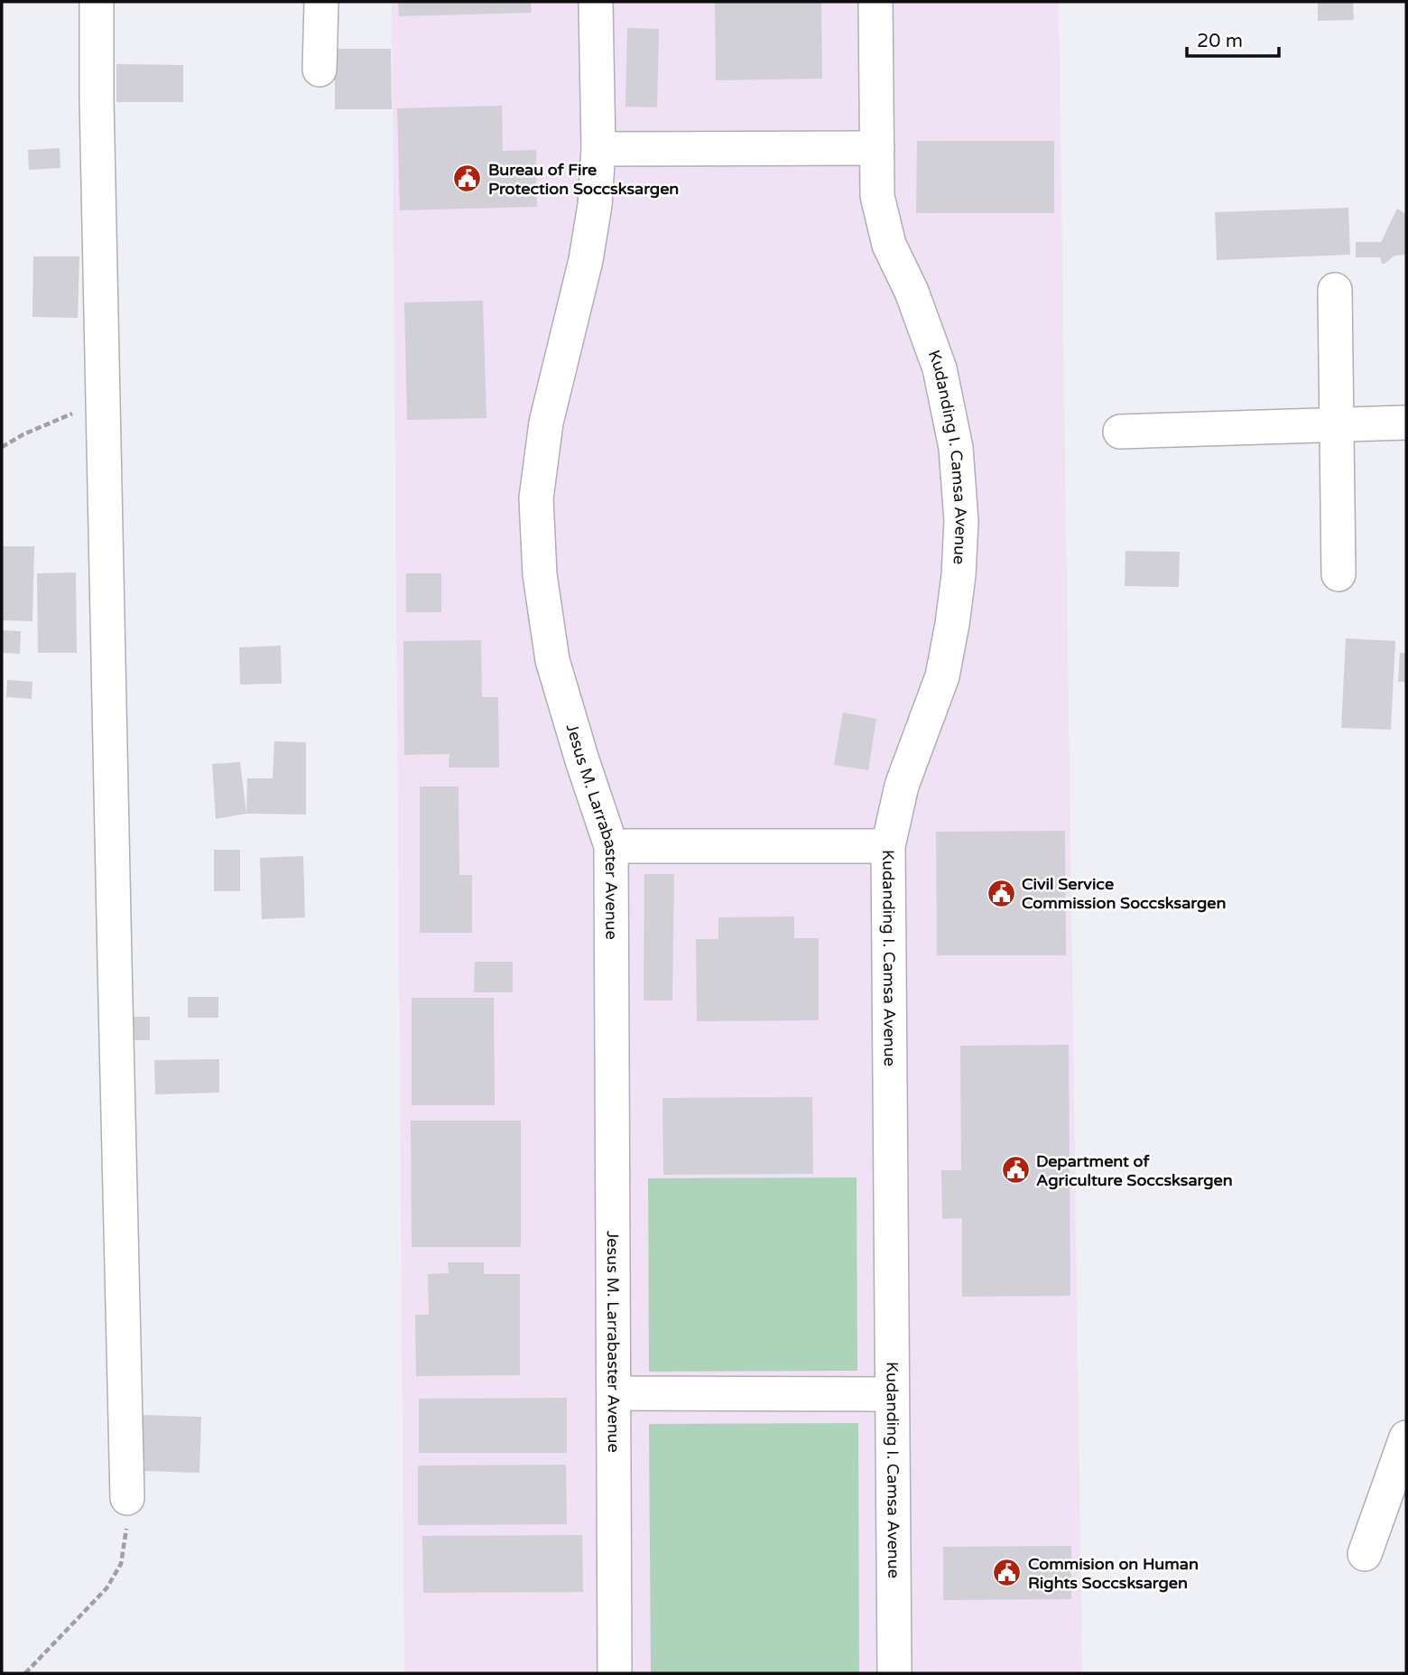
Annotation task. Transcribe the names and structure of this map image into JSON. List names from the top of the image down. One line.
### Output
{"streets":{"street":["Kudanding I. Camsa Avenue","Jesus M. Larrabaster Avenue"]},"places":{"public building":["Bureau of Fire Protection Soccsksargen","Civil Service Commission Soccsksargen","Department of Agriculture Soccsksargen","Commision on Human Rights Soccsksargen"]},"scale_bar":"20 m"}
